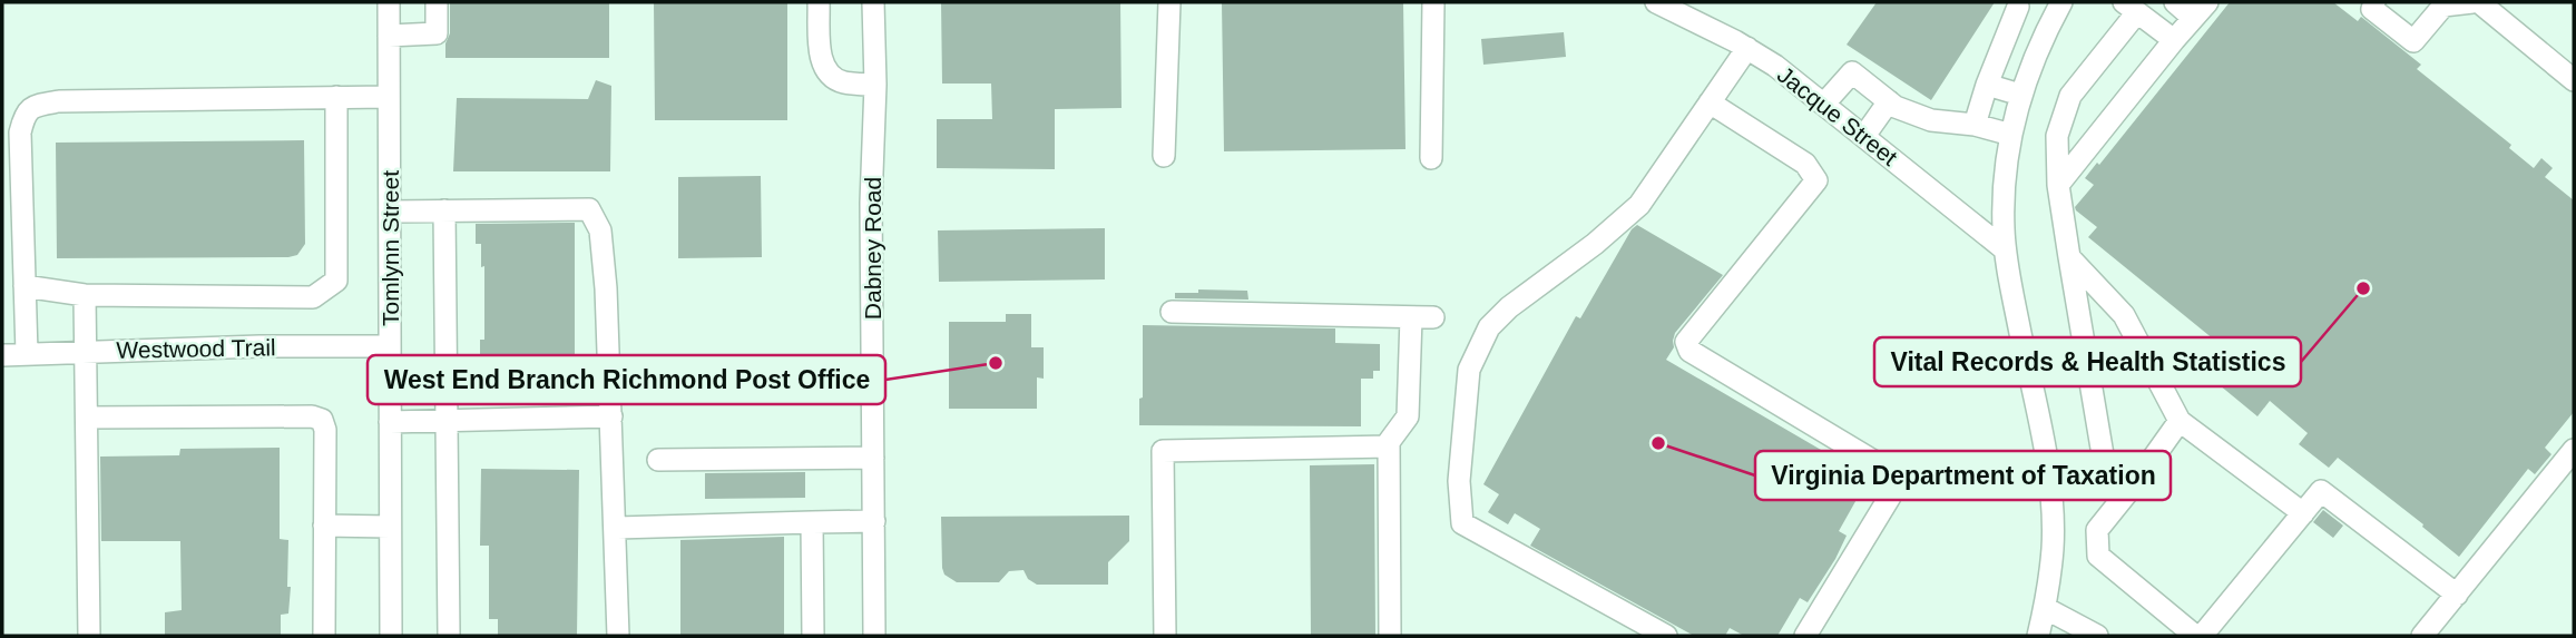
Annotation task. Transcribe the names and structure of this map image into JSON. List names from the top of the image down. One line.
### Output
{"streets":{"street":["Jacque Street","Tomlynn Street","Dabney Road","Westwood Trail"]},"crossings":[["Tomlynn Street","Westwood Trail"]],"places":["Vital Records & Health Statistics","West End Branch Richmond Post Office","Virginia Department of Taxation"]}
